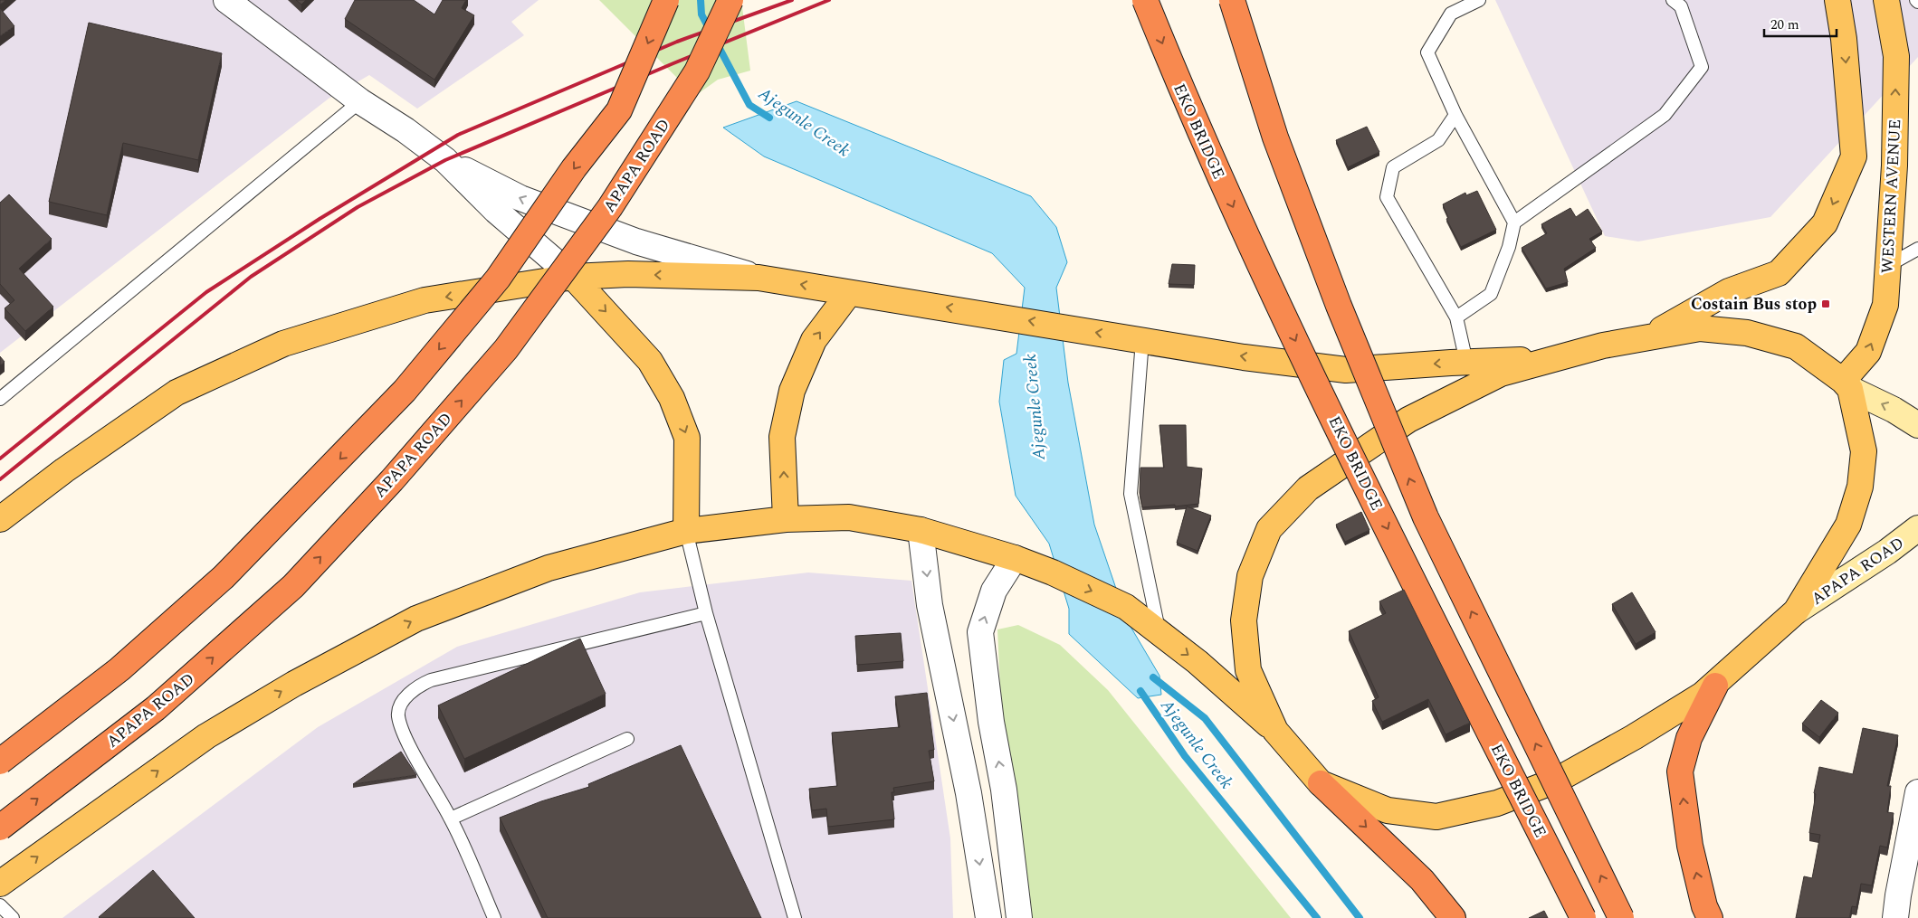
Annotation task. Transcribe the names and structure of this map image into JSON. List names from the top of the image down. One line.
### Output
{"streets":{"highway":["EKO BRIDGE","APAPA ROAD"],"main road":["WESTERN AVENUE"]},"one_way":["WESTERN AVENUE"],"water":["Ajegunle Creek"],"places":{"transit":["Costain Bus stop"]},"scale_bar":"20 m"}
